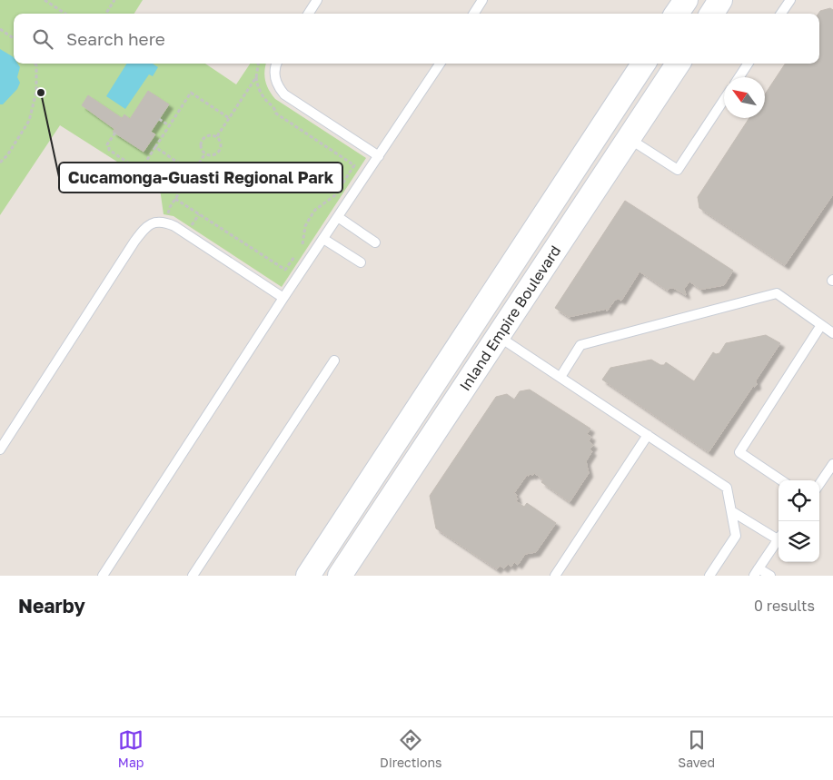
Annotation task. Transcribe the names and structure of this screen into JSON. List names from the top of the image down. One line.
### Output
{"streets":{"main road":["Inland Empire Boulevard"]},"places":["Cucamonga-Guasti Regional Park"],"north":"top left","page":{"search":"Search here","heading":["Nearby","0 results"],"nav":["Map","Directions","Saved"]}}
